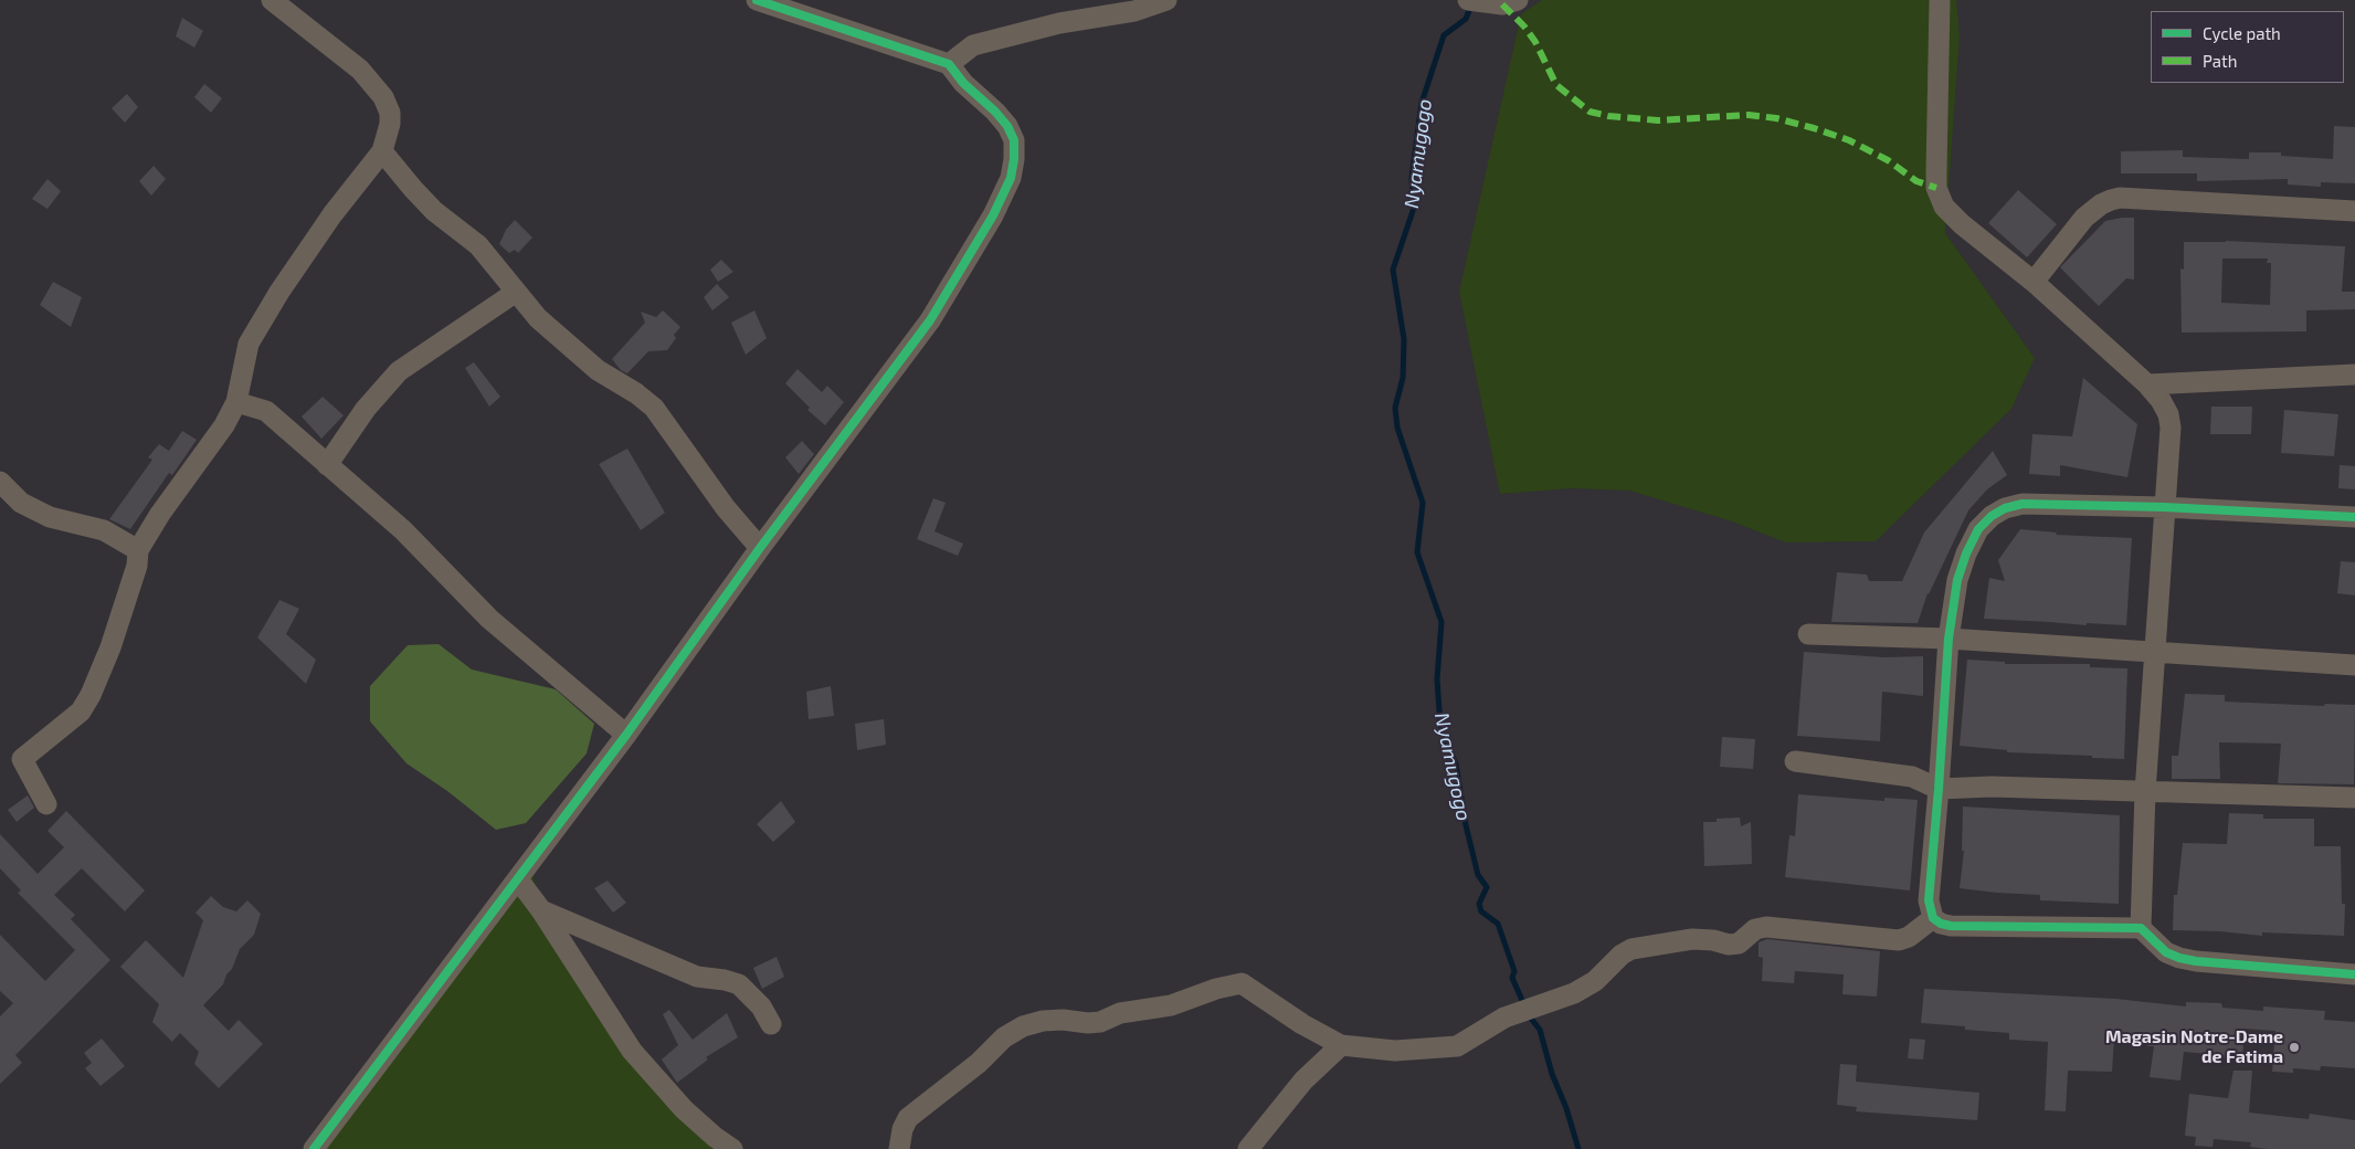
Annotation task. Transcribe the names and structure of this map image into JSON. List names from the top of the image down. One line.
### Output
{"water":["Nyamugogo"],"places":["Magasin Notre-Dame de Fatima"],"legend":["Cycle path","Path"]}
